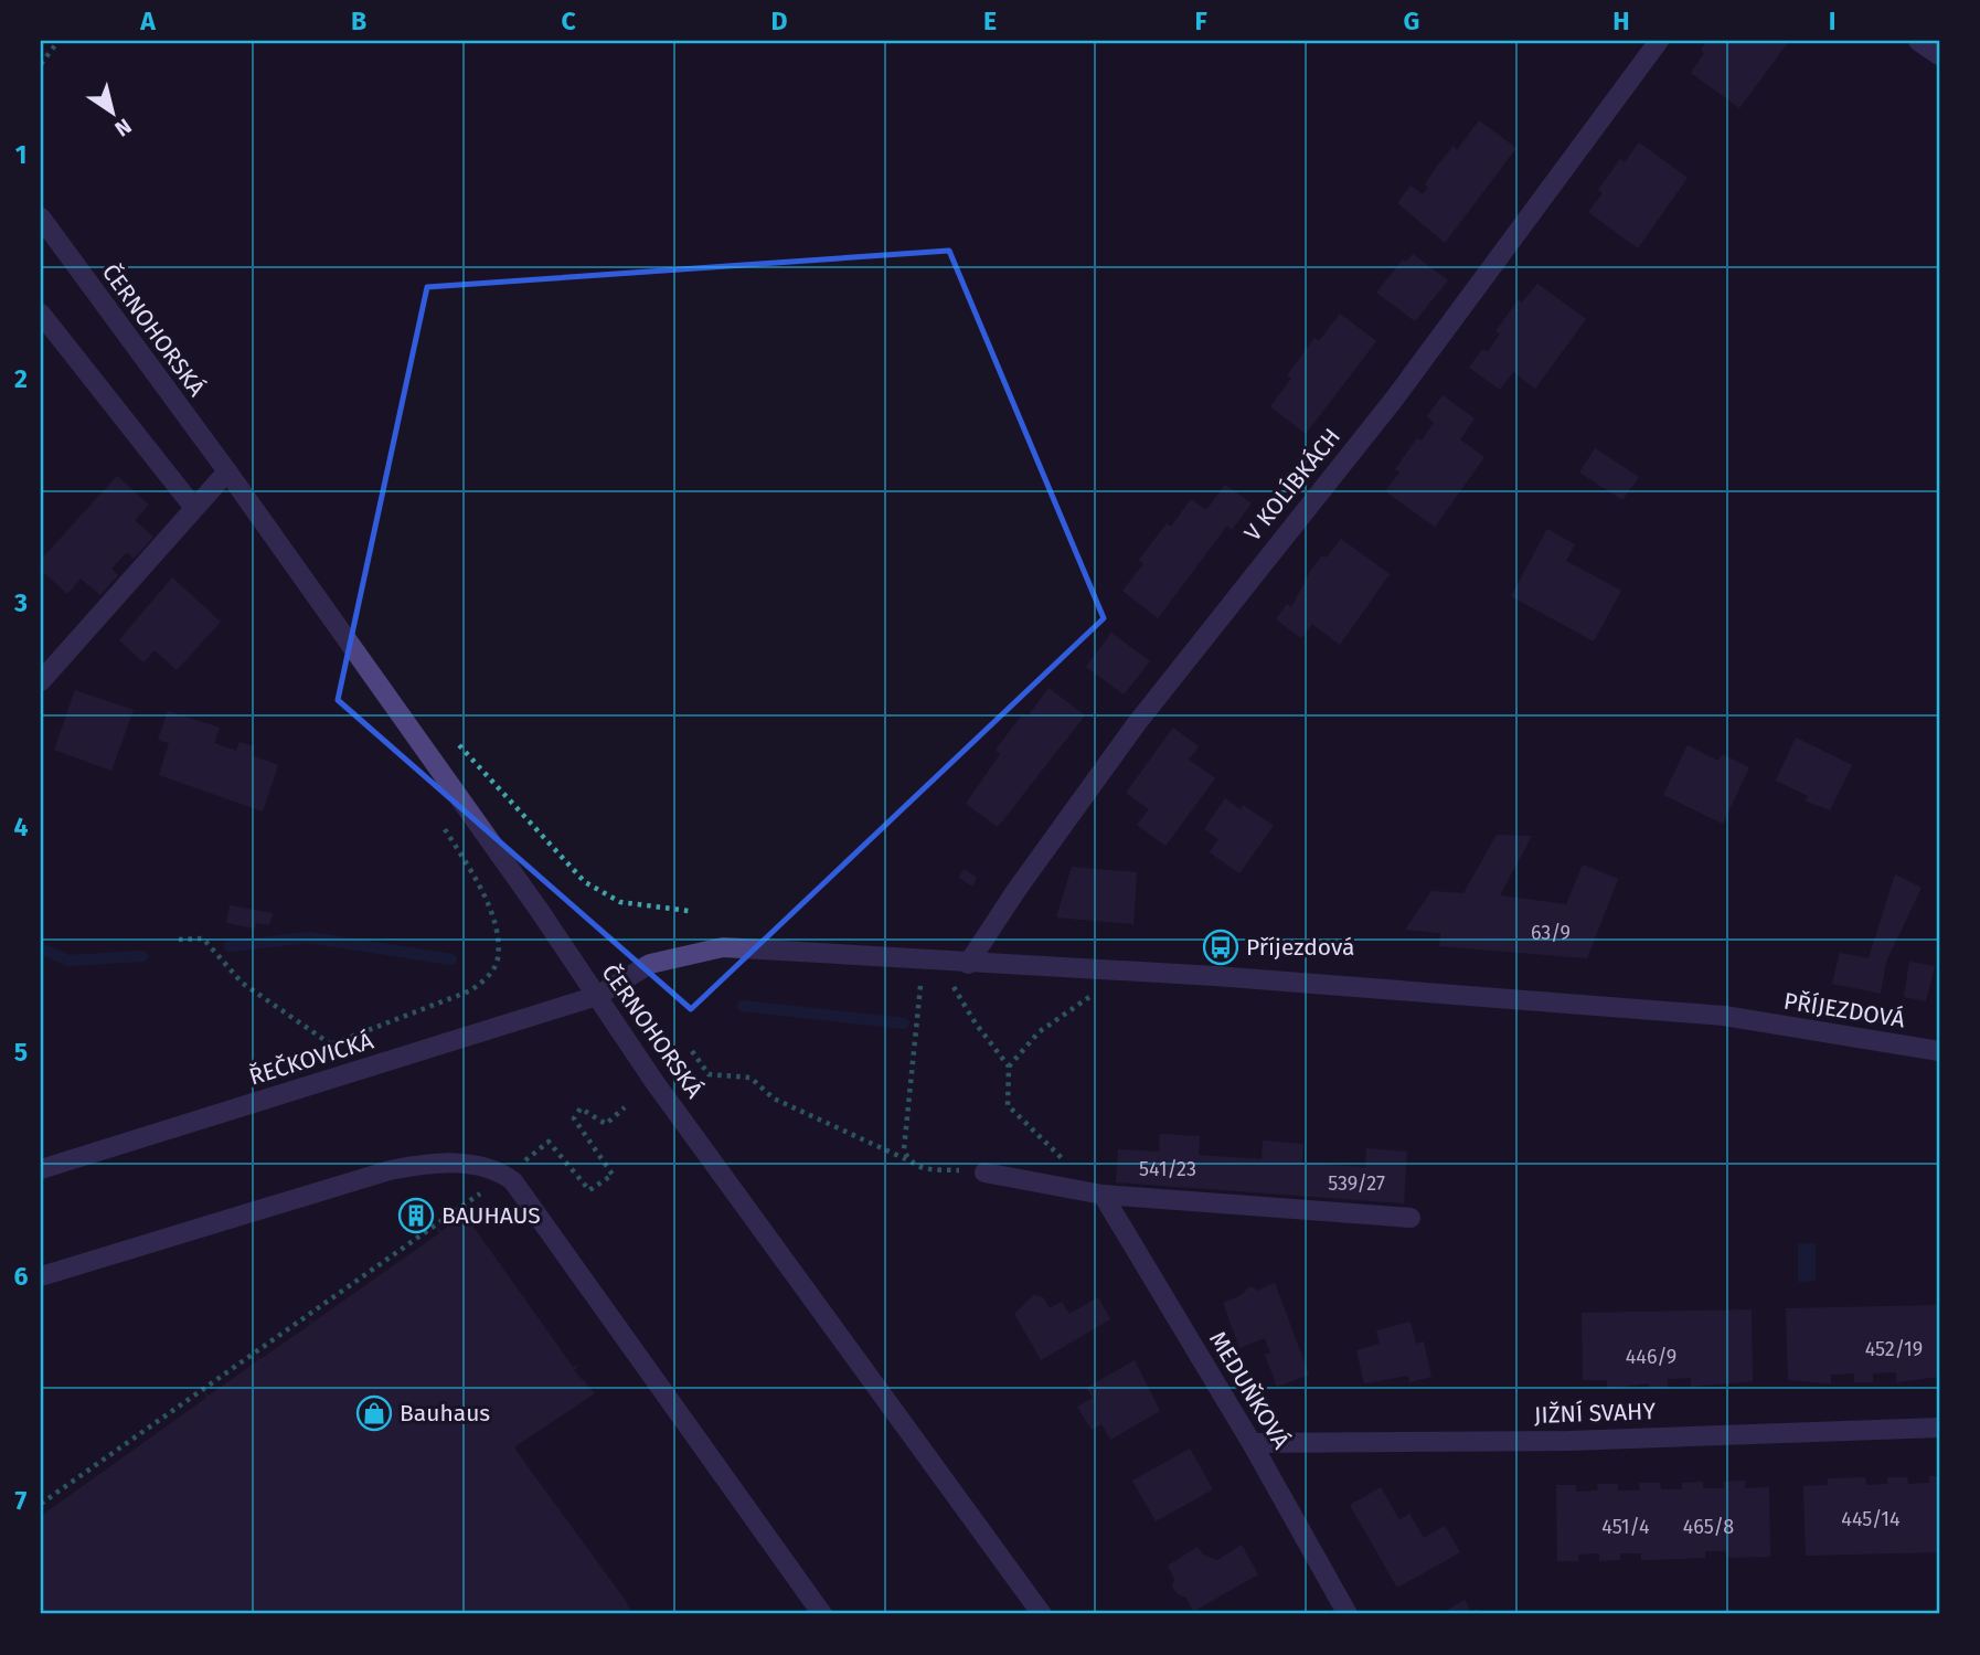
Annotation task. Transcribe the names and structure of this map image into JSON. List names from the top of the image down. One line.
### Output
{"streets":{"street":["ČERNOHORSKÁ","V KOLÍBKÁCH","PŘÍJEZDOVÁ","ŘEČKOVICKÁ","MEDUŇKOVÁ","JIŽNÍ SVAHY"]},"crossings":[["ČERNOHORSKÁ","PŘÍJEZDOVÁ"],["ČERNOHORSKÁ","ŘEČKOVICKÁ"],["V KOLÍBKÁCH","PŘÍJEZDOVÁ"],["PŘÍJEZDOVÁ","ŘEČKOVICKÁ"],["MEDUŇKOVÁ","JIŽNÍ SVAHY"]],"places":{"bus stop":["Příjezdová"],"building":["BAUHAUS"],"shop":["Bauhaus"]},"house_numbers":["63/9","541/23","539/27","452/19","446/9","445/14","451/4","465/8"],"north":"bottom right","grid":{"columns":["A","B","C","D","E","F","G","H","I"],"rows":["1","2","3","4","5","6","7"]}}
